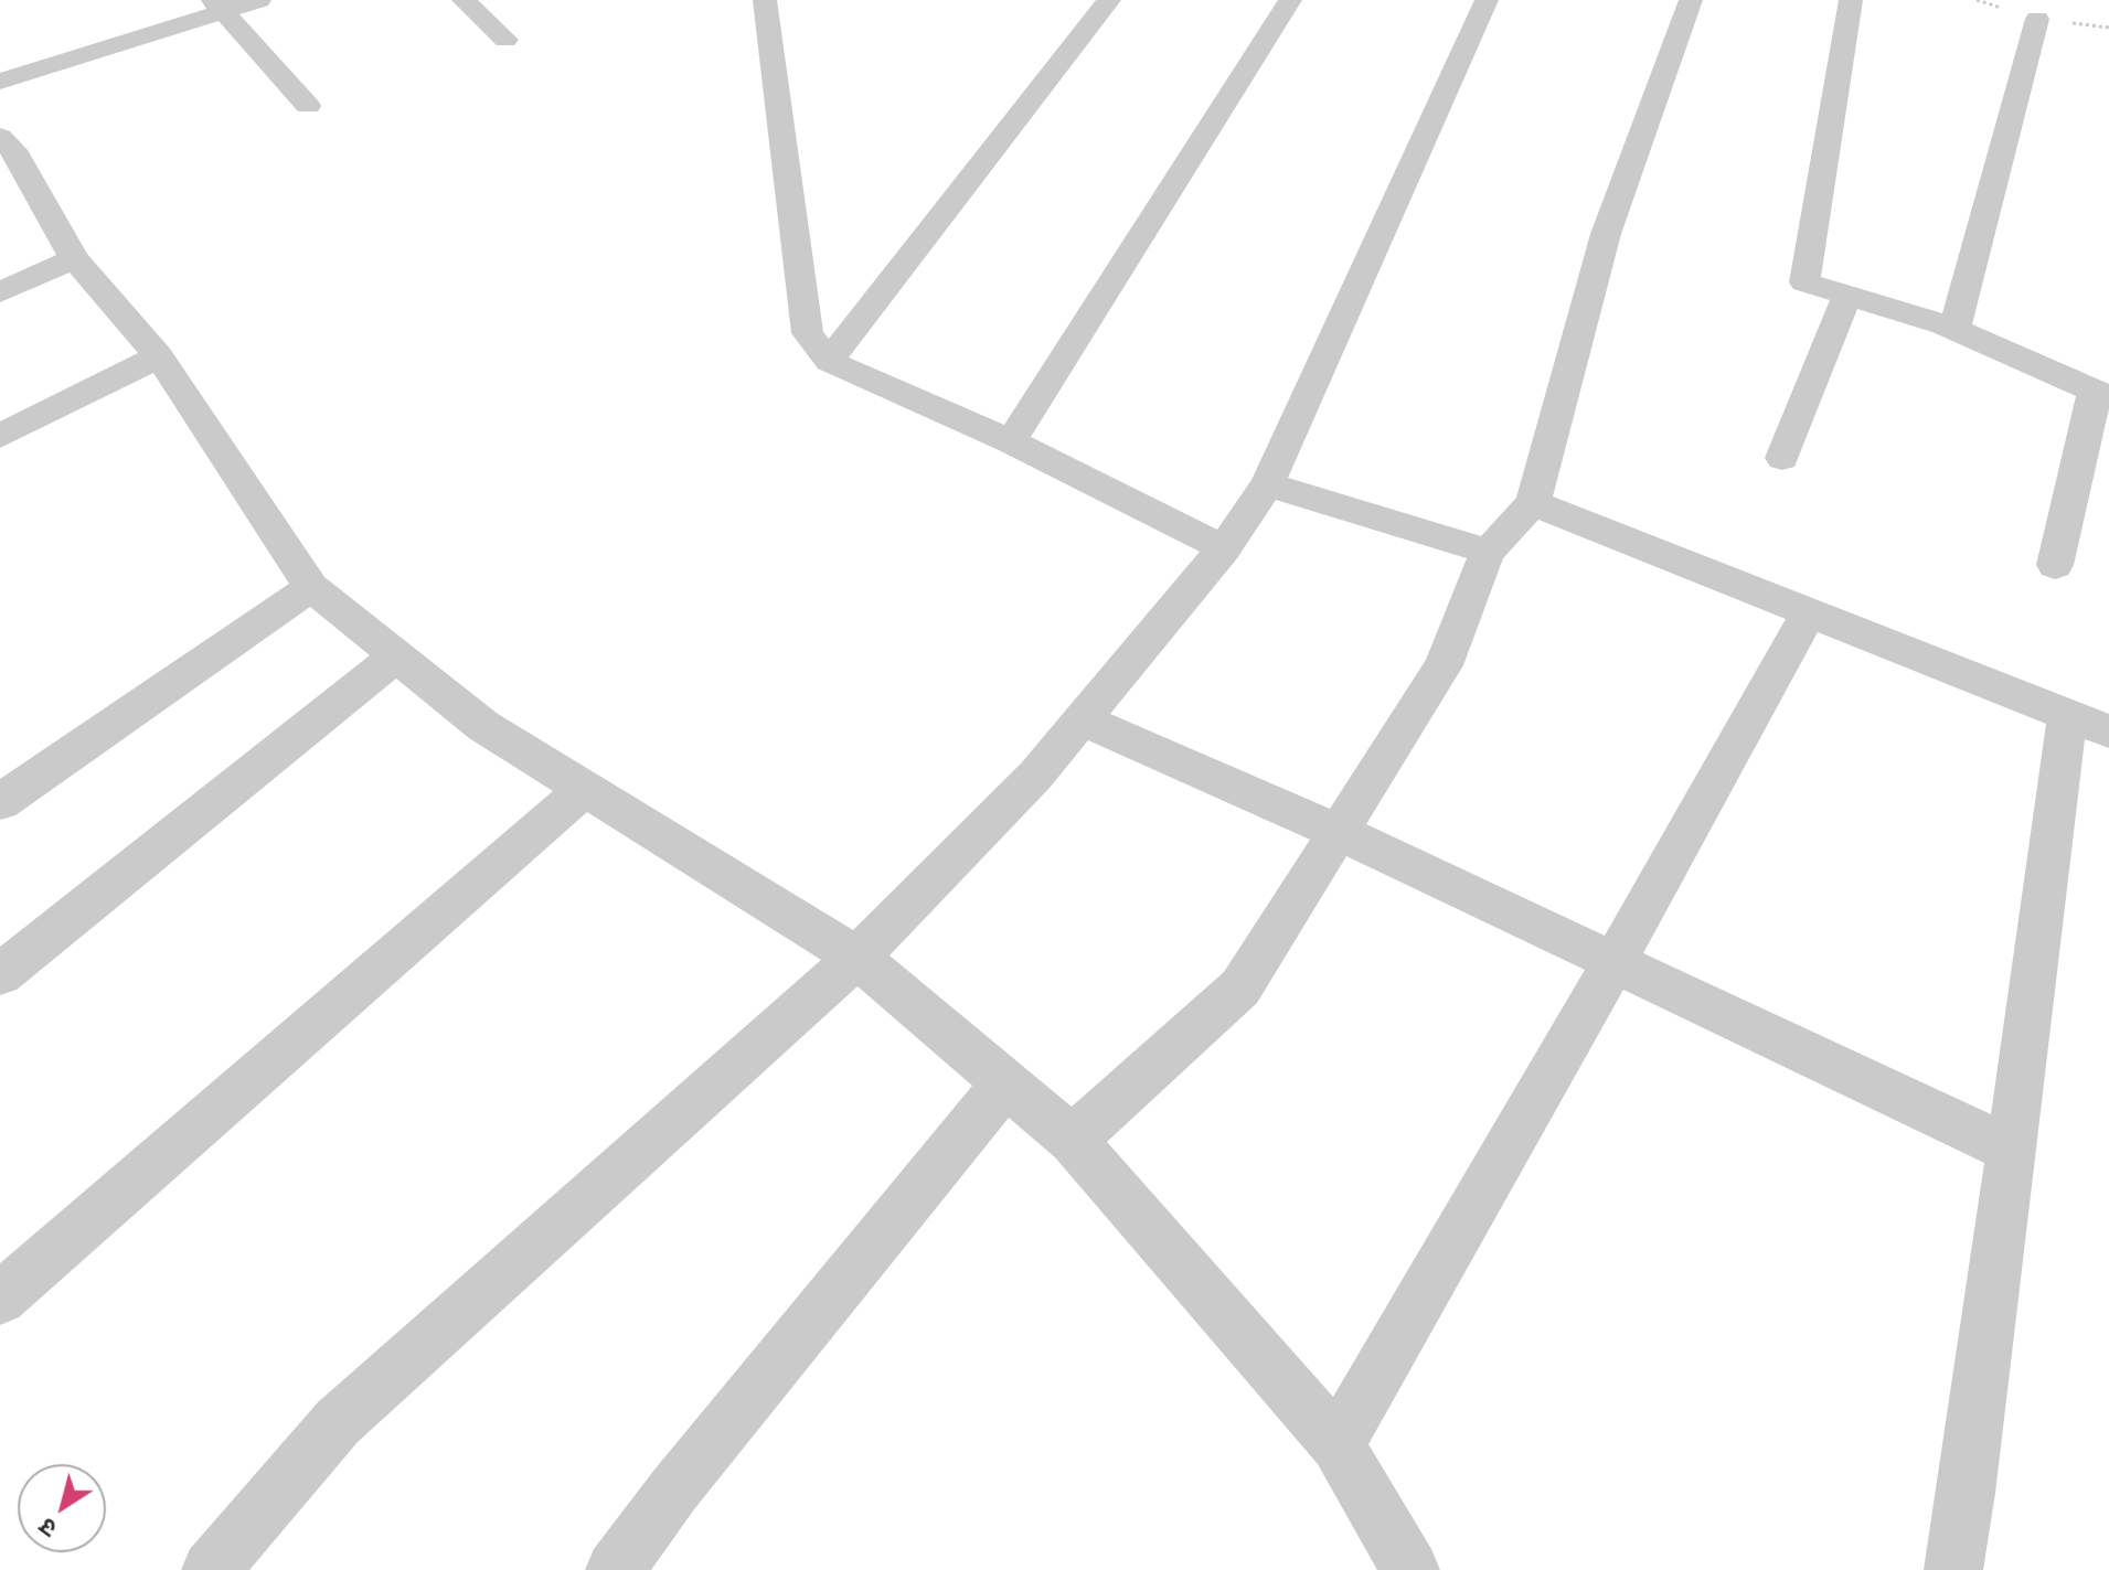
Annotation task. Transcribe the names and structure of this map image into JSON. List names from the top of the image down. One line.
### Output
{"north":"bottom left"}
